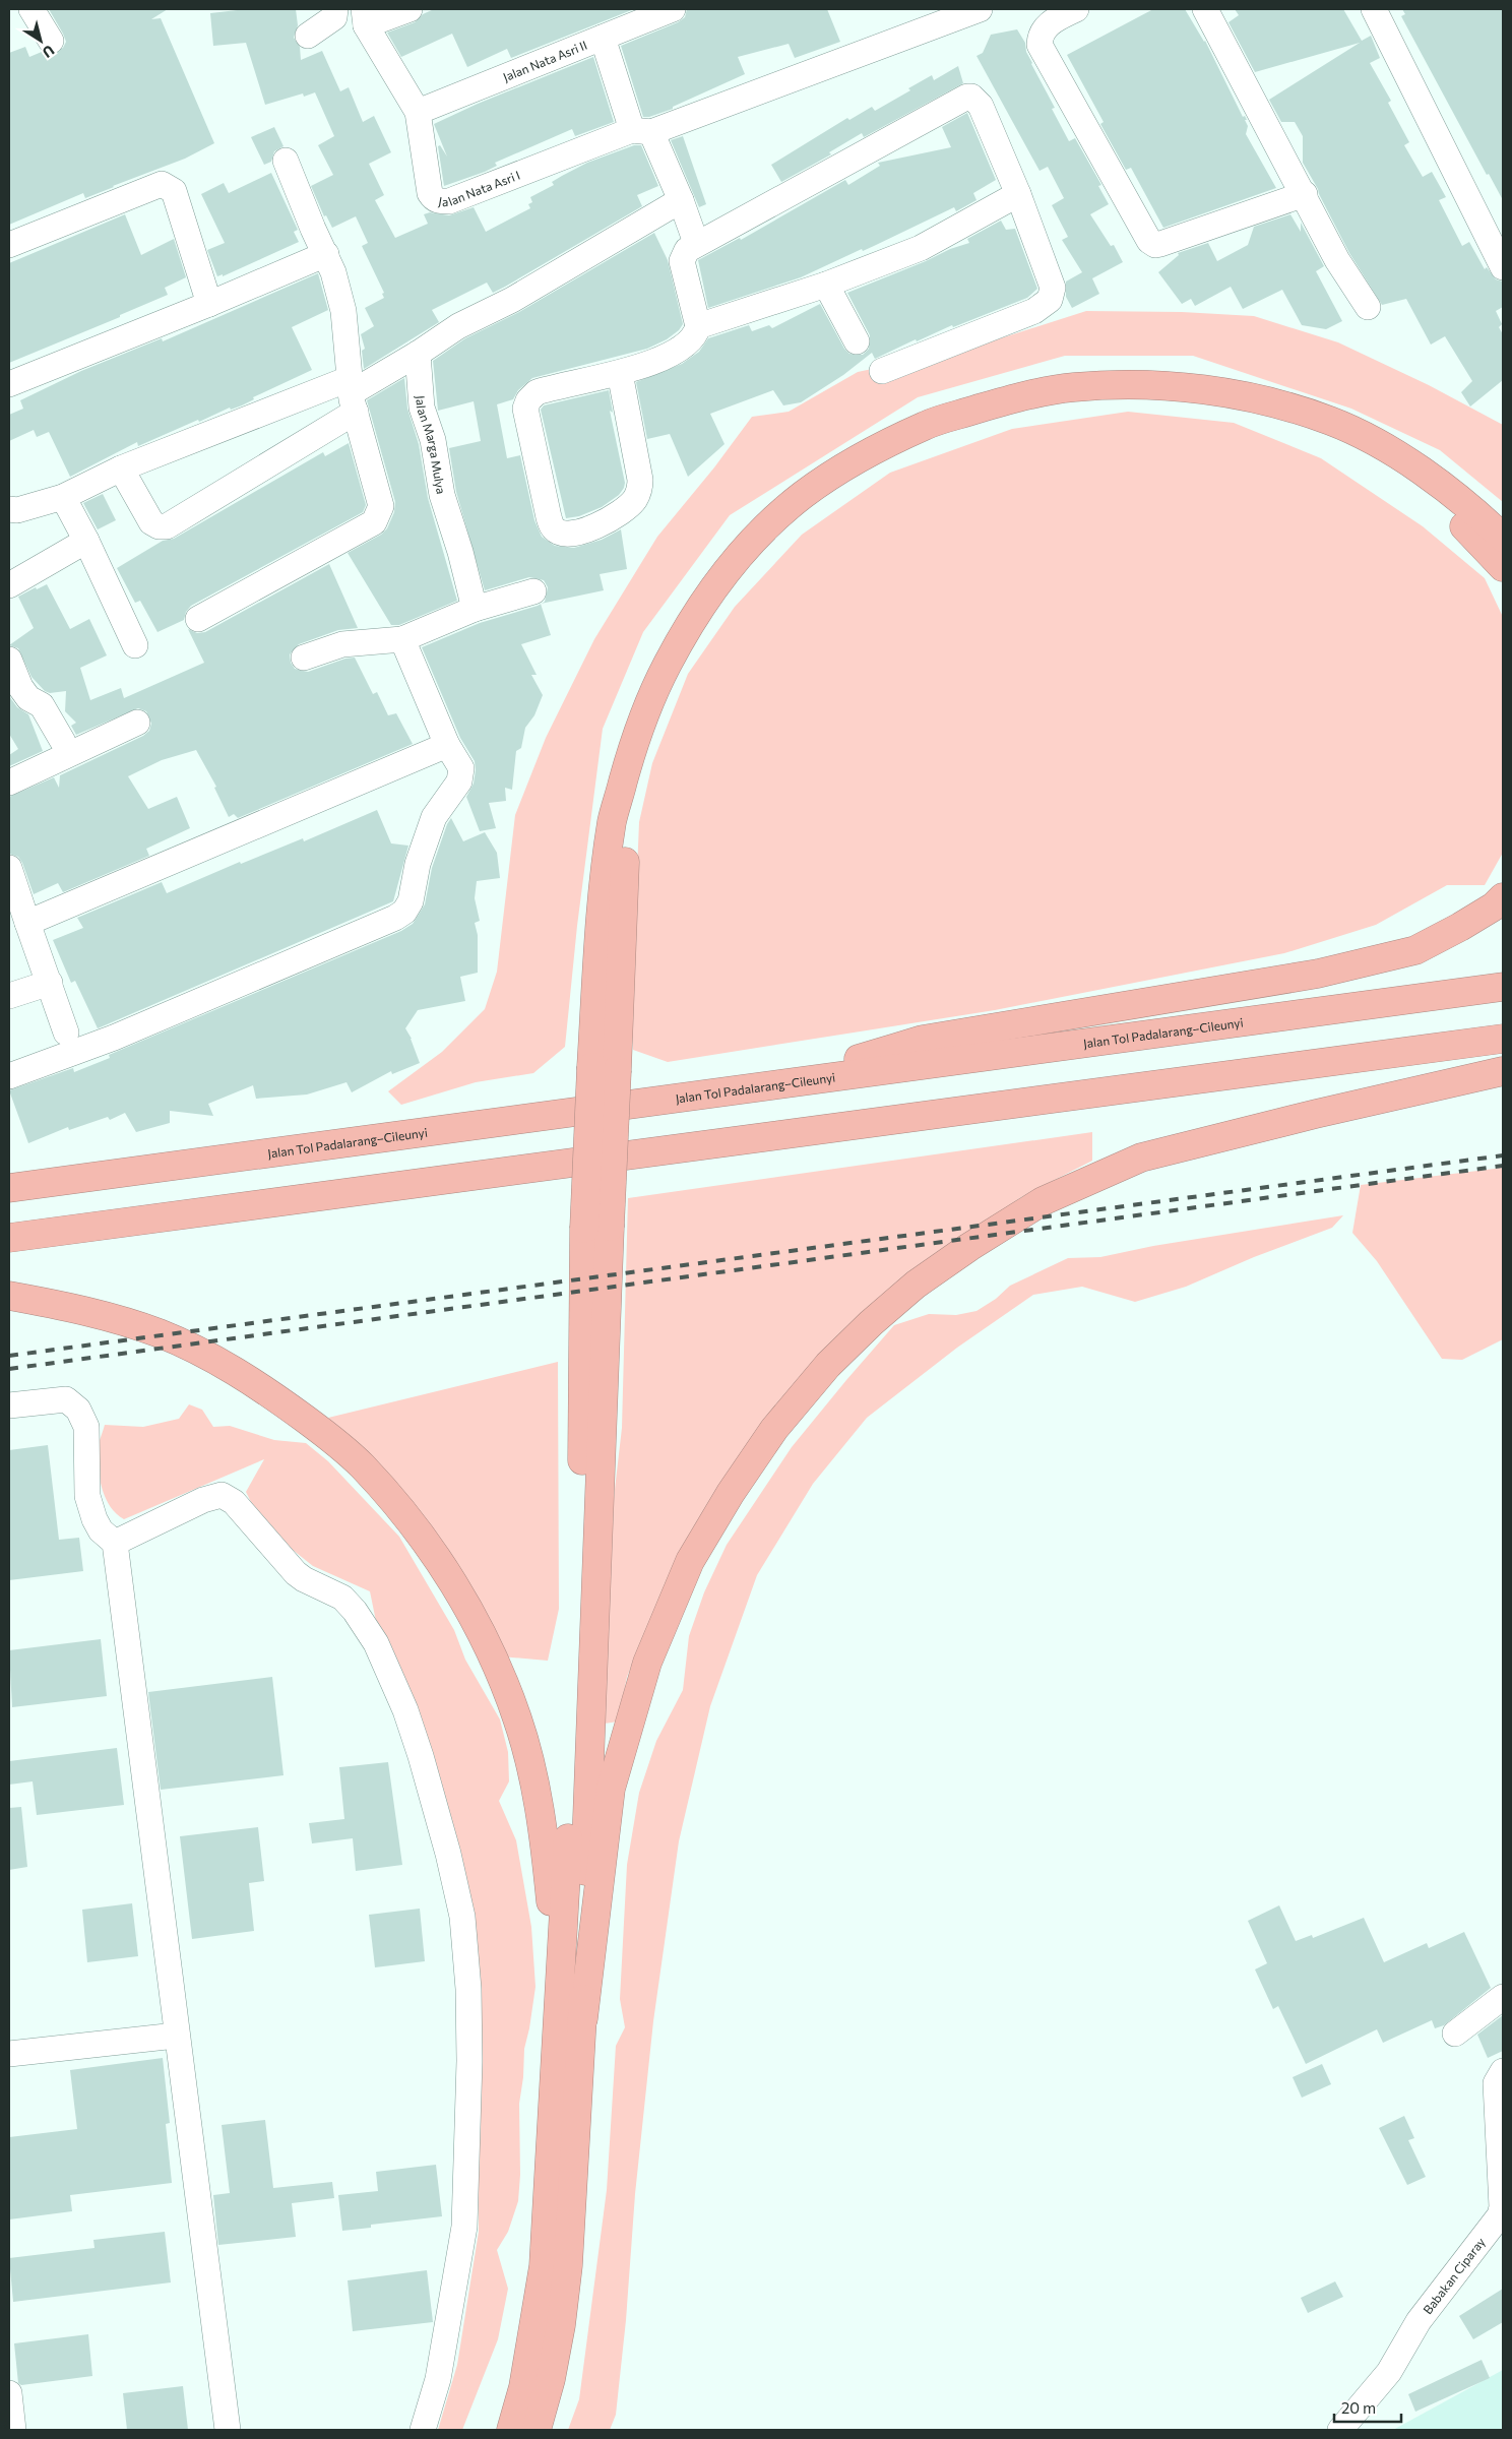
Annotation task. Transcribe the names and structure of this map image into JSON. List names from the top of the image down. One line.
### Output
{"streets":{"highway":["Jalan Tol Padalarang–Cileunyi"],"street":["Jalan Nata Asri II","Jalan Nata Asri I","Jalan Marga Mulya","Babakan Ciparay"]},"crossings":[["Jalan Nata Asri II","Jalan Nata Asri I"]],"scale_bar":"20 m","north":"bottom right"}
